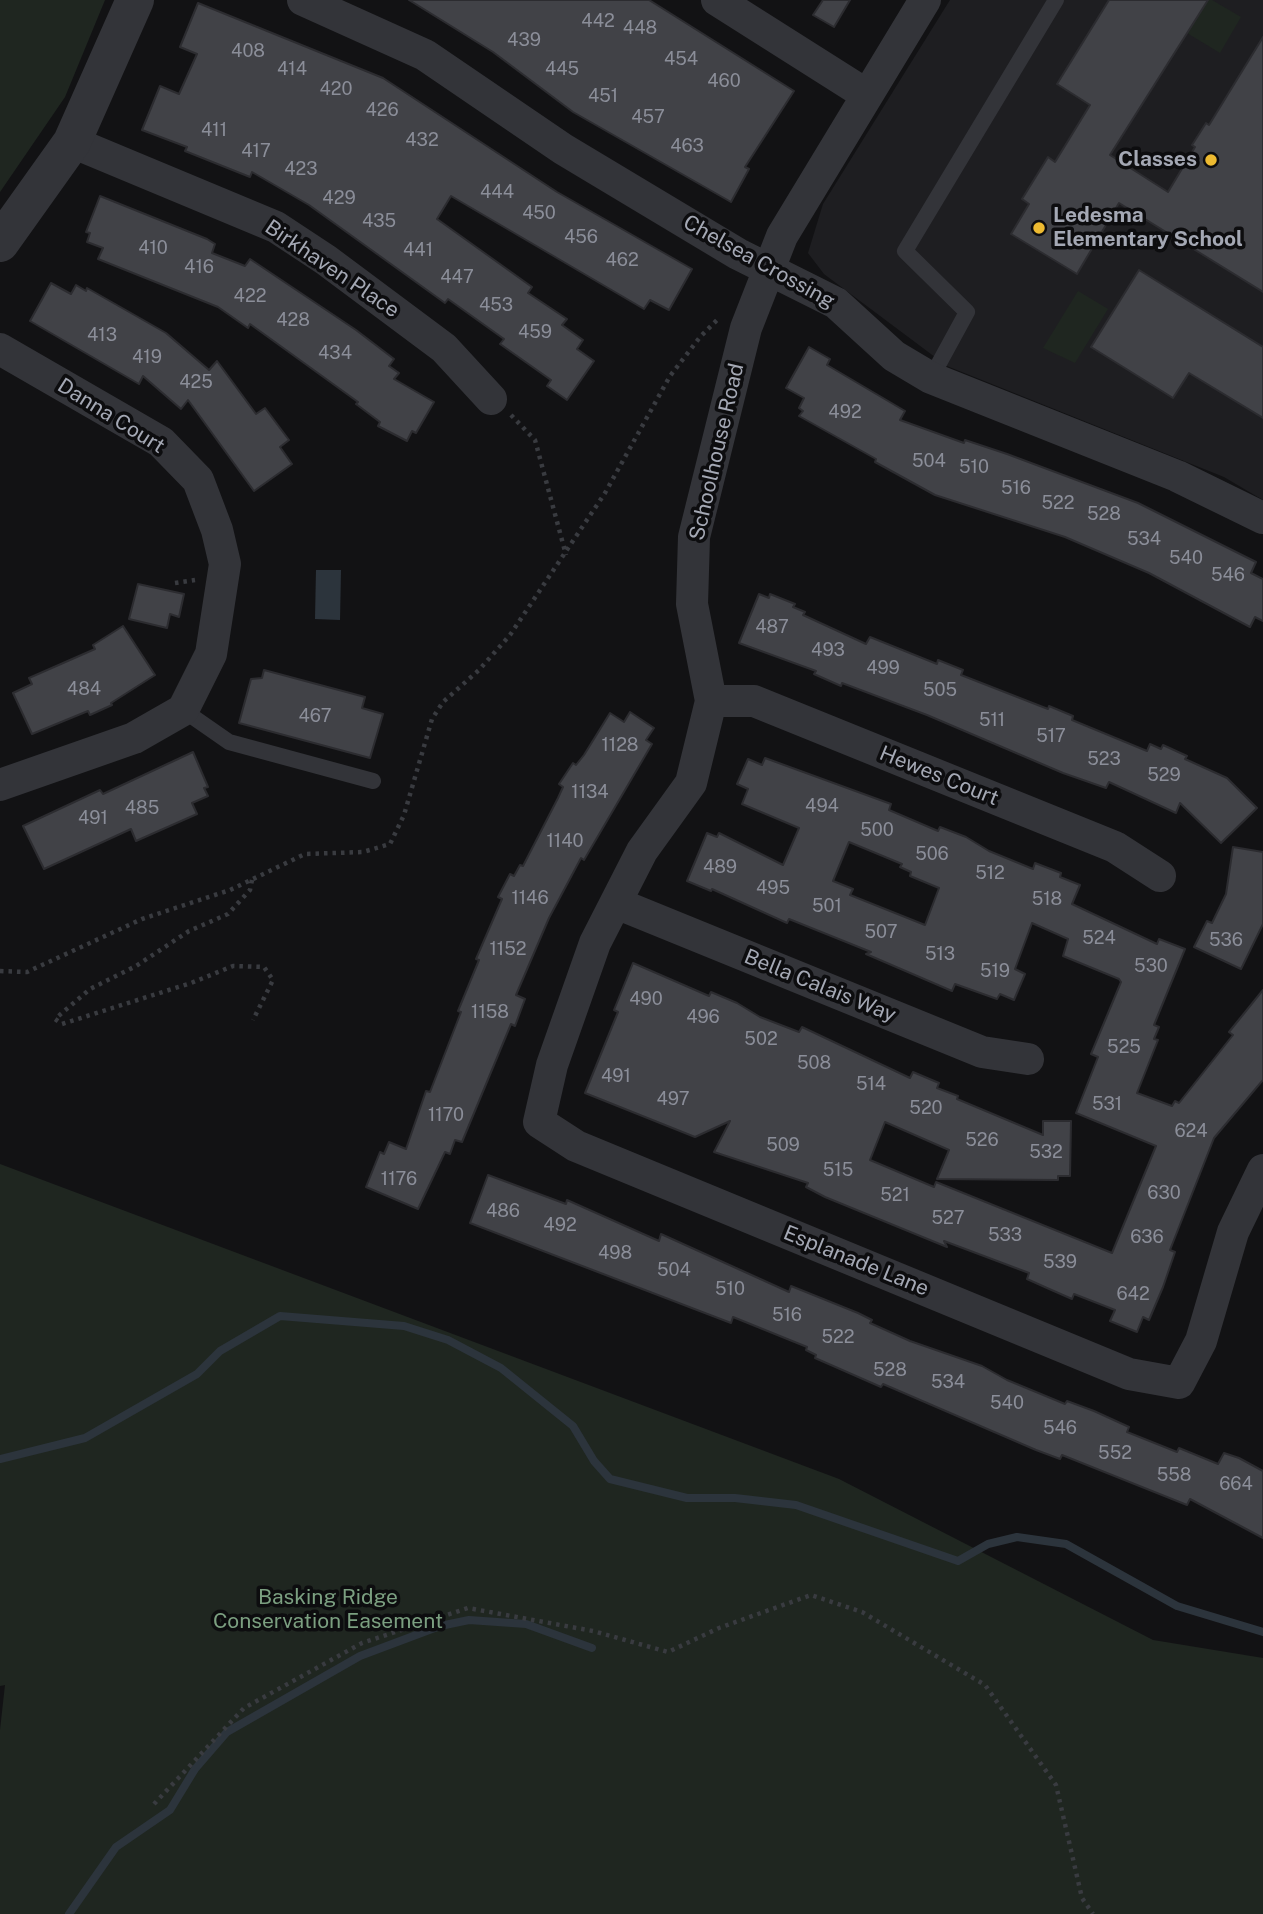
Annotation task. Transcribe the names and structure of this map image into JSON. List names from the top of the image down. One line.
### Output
{"streets":{"street":["Chelsea Crossing","Birkhaven Place","Danna Court","Schoolhouse Road","Hewes Court","Bella Calais Way","Esplanade Lane"]},"crossings":[["Chelsea Crossing","Schoolhouse Road"],["Schoolhouse Road","Hewes Court"],["Schoolhouse Road","Bella Calais Way"],["Schoolhouse Road","Esplanade Lane"]],"parks":["Basking Ridge Conservation Easement"],"places":["Classes","Ledesma Elementary School"],"house_numbers":["442","448","439","408","454","414","445","460","420","451","426","457","411","432","463","417","423","444","429","450","435","456","410","441","462","416","447","422","453","428","459","413","434","419","425","492","504","510","516","522","528","534","540","546","487","493","499","484","505","467","511","517","1128","523","529","1134","494","485","491","500","1140","506","489","512","495","1146","518","501","507","524","536","1152","513","530","519","490","1158","496","502","525","508","491","514","497","531","520","1170","624","526","509","532","515","1176","630","521","486","527","492","533","636","498","539","504","510","642","516","522","528","534","540","546","552","558","664"]}
